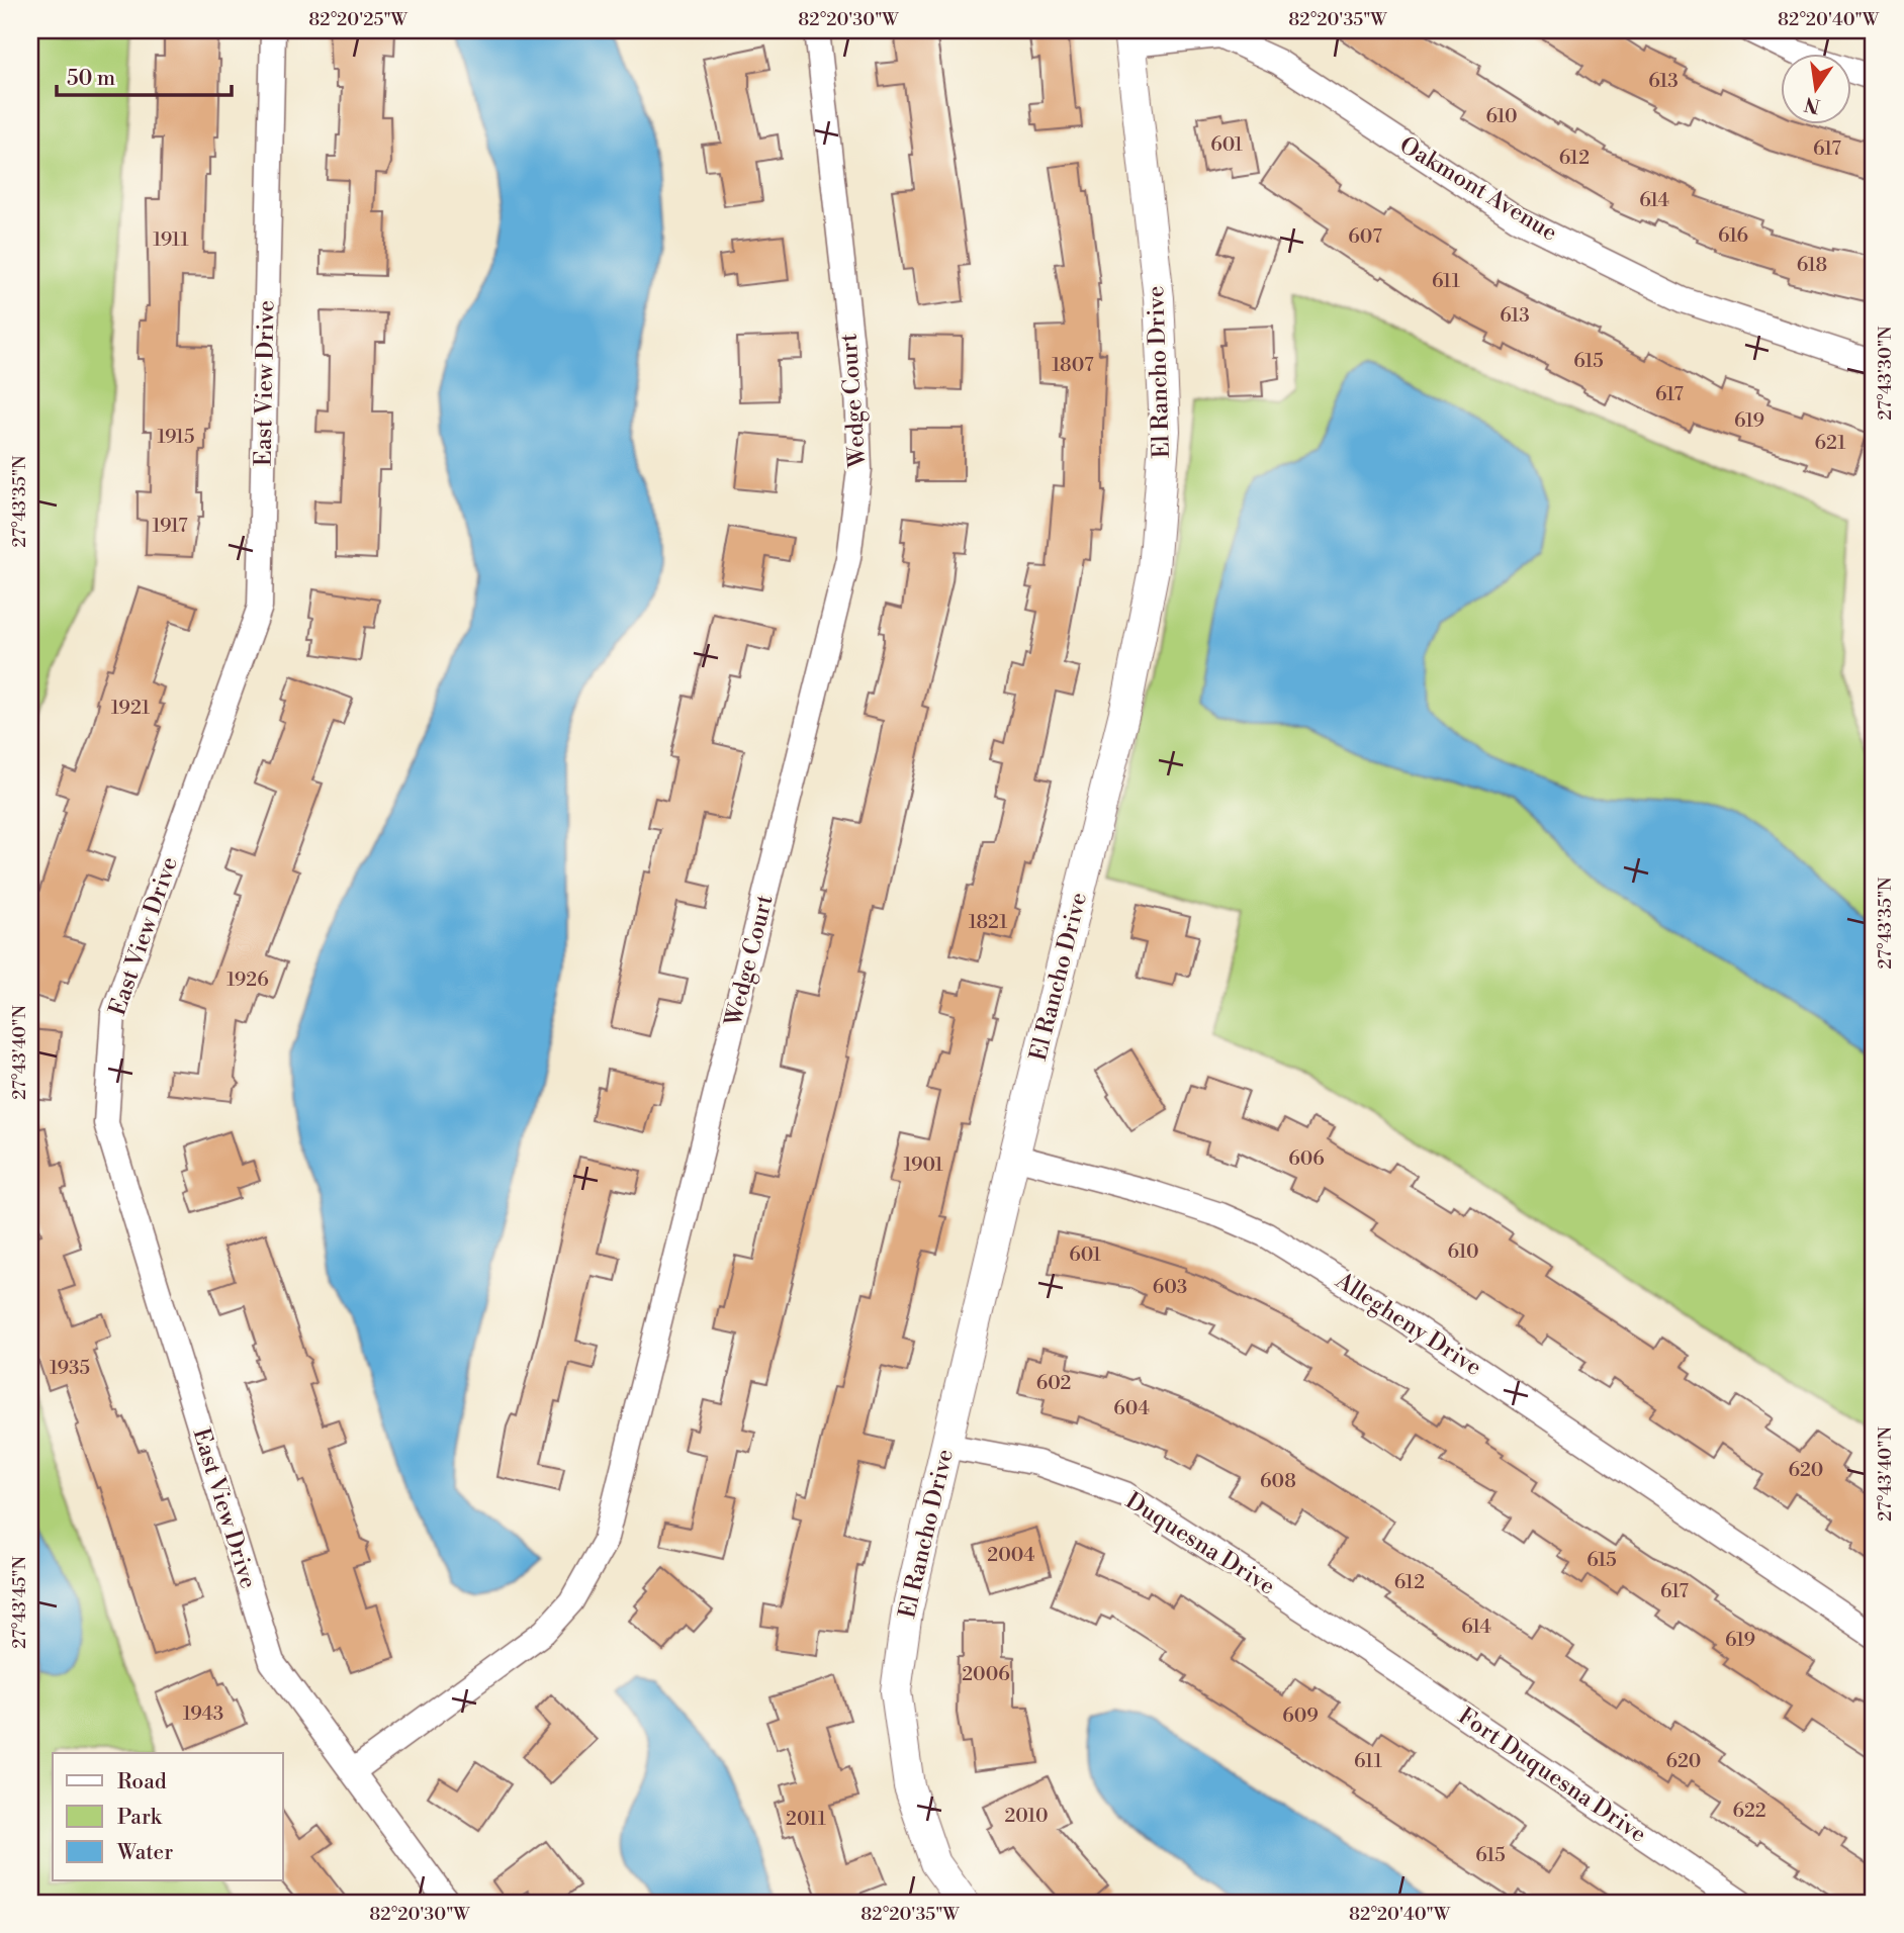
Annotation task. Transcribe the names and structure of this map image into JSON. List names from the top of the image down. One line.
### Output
{"streets":{"street":["Oakmont Avenue","El Rancho Drive","East View Drive","Wedge Court","Allegheny Drive","Duquesna Drive","Fort Duquesna Drive"]},"crossings":[["Oakmont Avenue","El Rancho Drive"],["El Rancho Drive","Allegheny Drive"],["El Rancho Drive","Duquesna Drive"],["East View Drive","Wedge Court"],["Duquesna Drive","Fort Duquesna Drive"]],"house_numbers":["613","610","601","617","612","614","616","607","1911","618","611","613","615","1807","617","619","1915","621","1917","1921","1821","1926","606","1901","610","601","603","1935","602","604","620","608","2004","615","612","617","614","619","2006","1943","609","611","620","622","2010","2011","615"],"legend":["Road","Park","Water"],"scale_bar":"50 m","north":"bottom","coordinates":["82°20'25\"W","82°20'30\"W","82°20'35\"W","82°20'40\"W","27°43'30\"N","27°43'35\"N","27°43'40\"N","27°43'45\"N"]}
